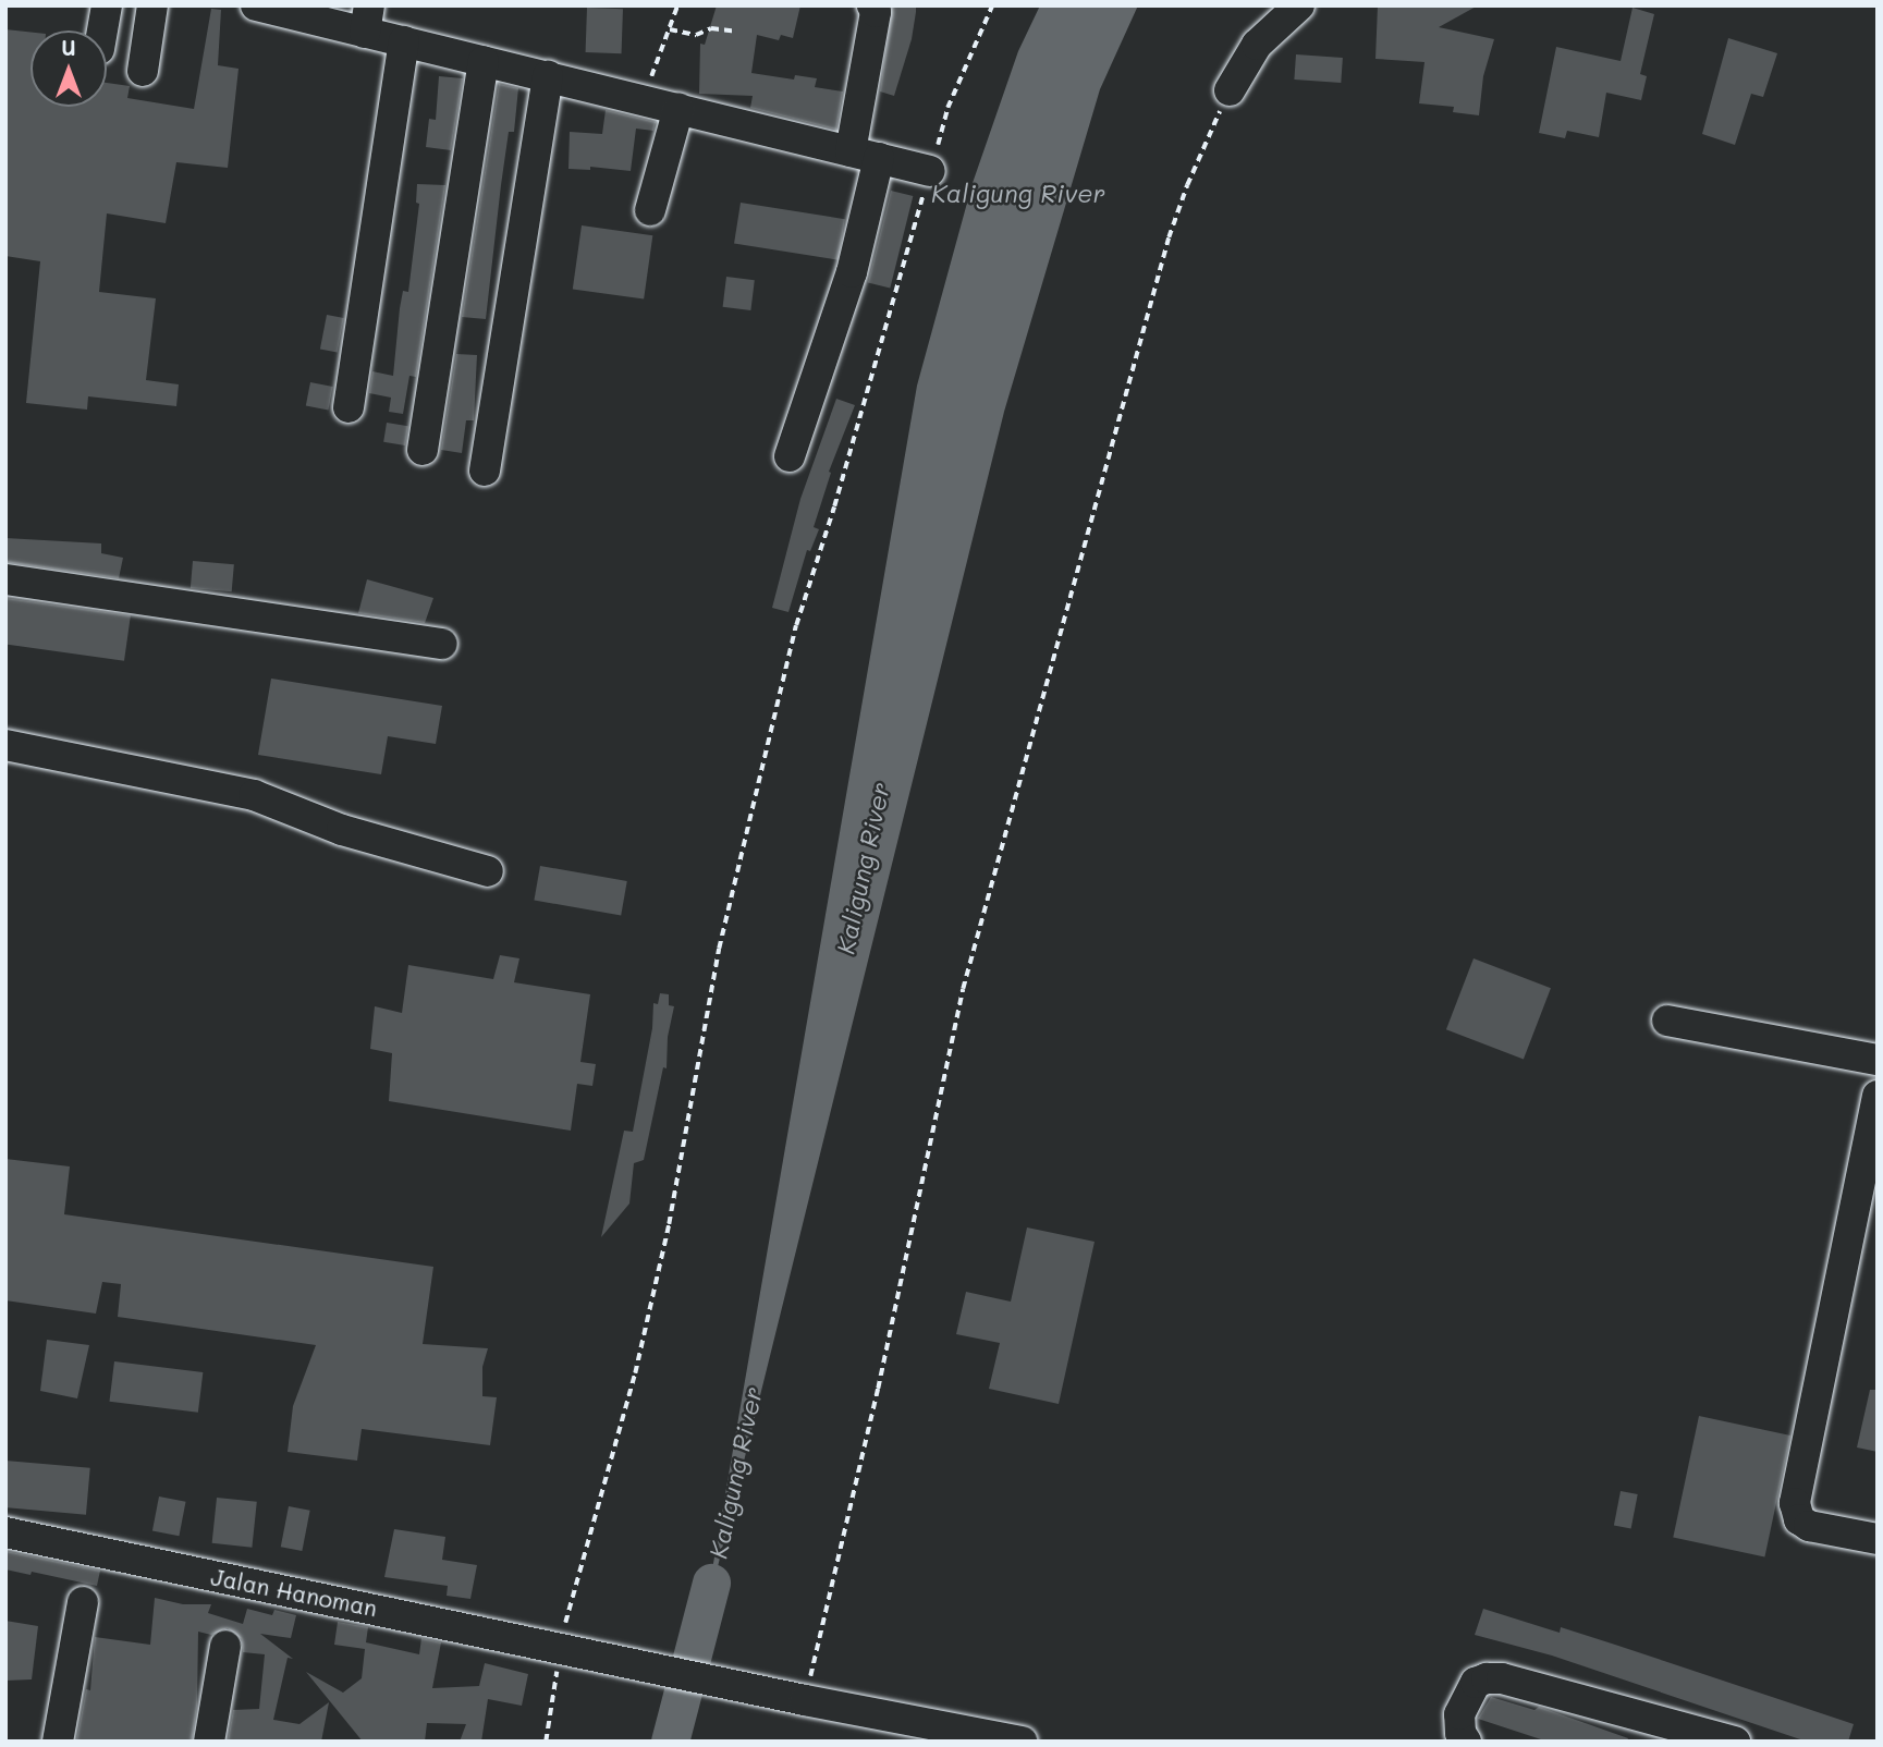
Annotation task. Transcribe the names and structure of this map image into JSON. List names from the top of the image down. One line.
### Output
{"streets":{"street":["Jalan Hanoman"]},"water":["Kaligung River"],"north":"top"}
